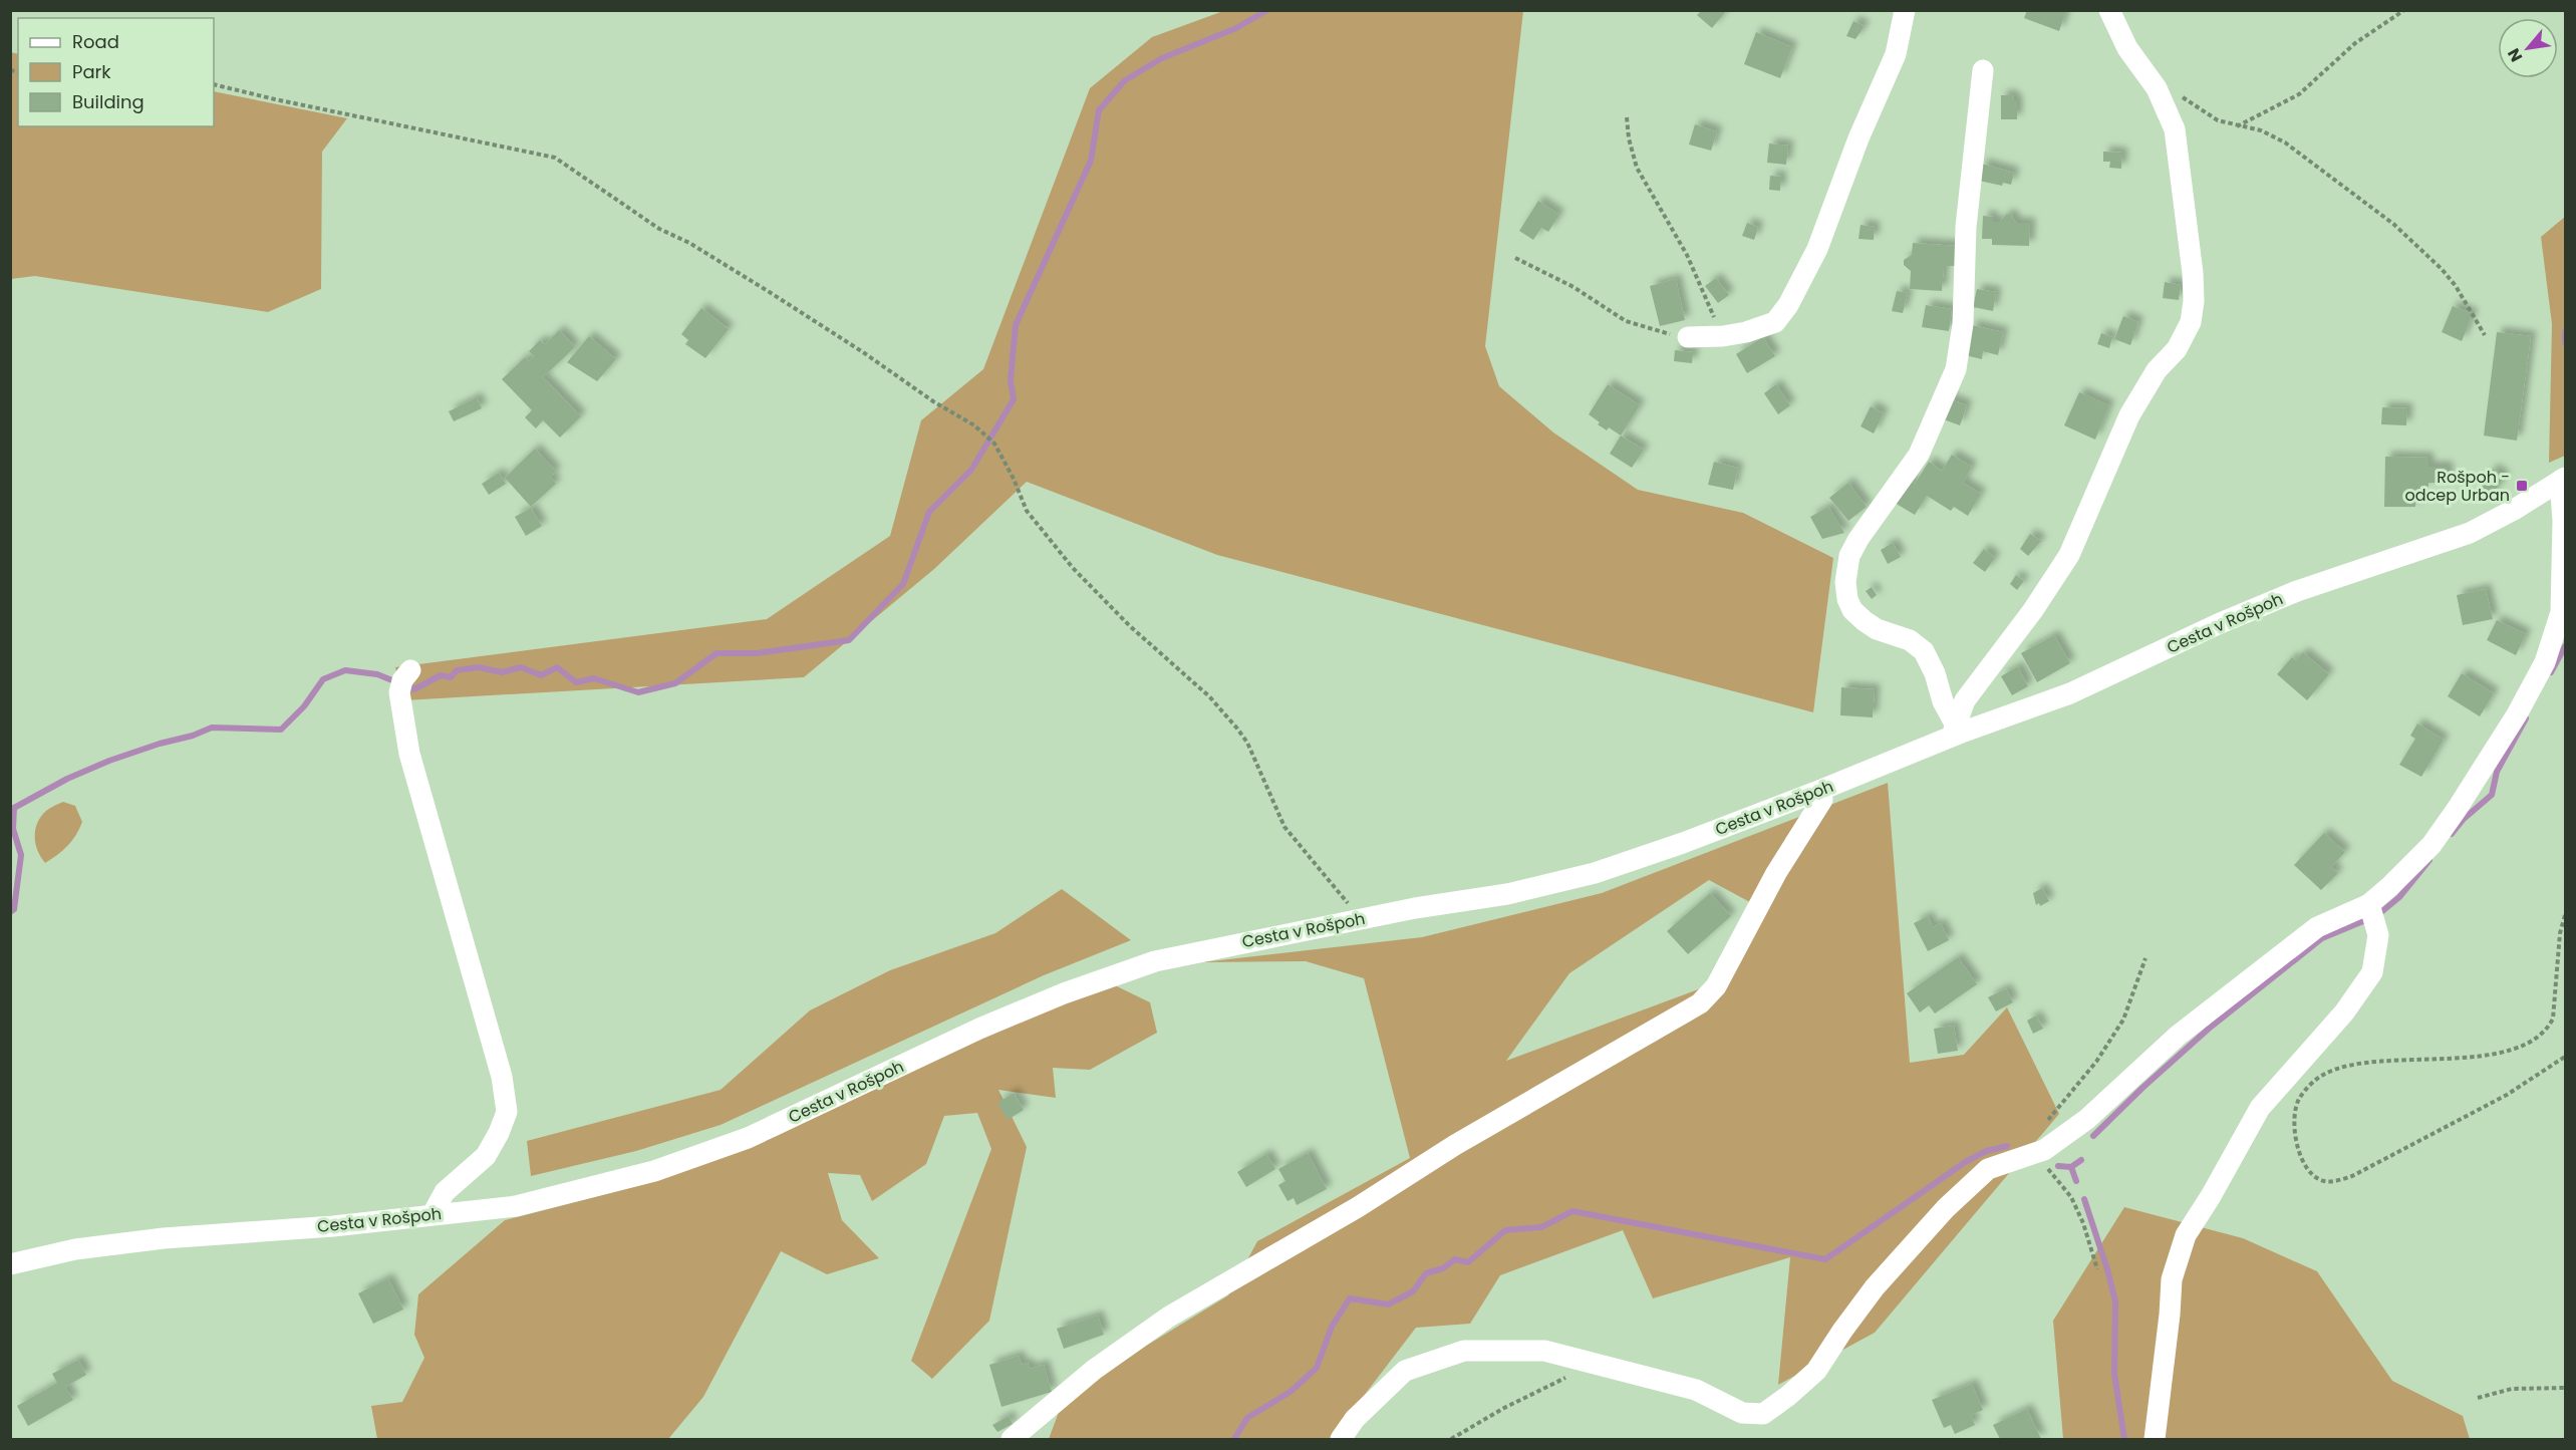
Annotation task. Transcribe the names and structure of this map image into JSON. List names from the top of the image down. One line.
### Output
{"streets":{"street":["Cesta v Rošpoh"]},"places":{"transit":["Rošpoh - odcep Urban"]},"legend":["Road","Park","Building"],"north":"bottom left"}
